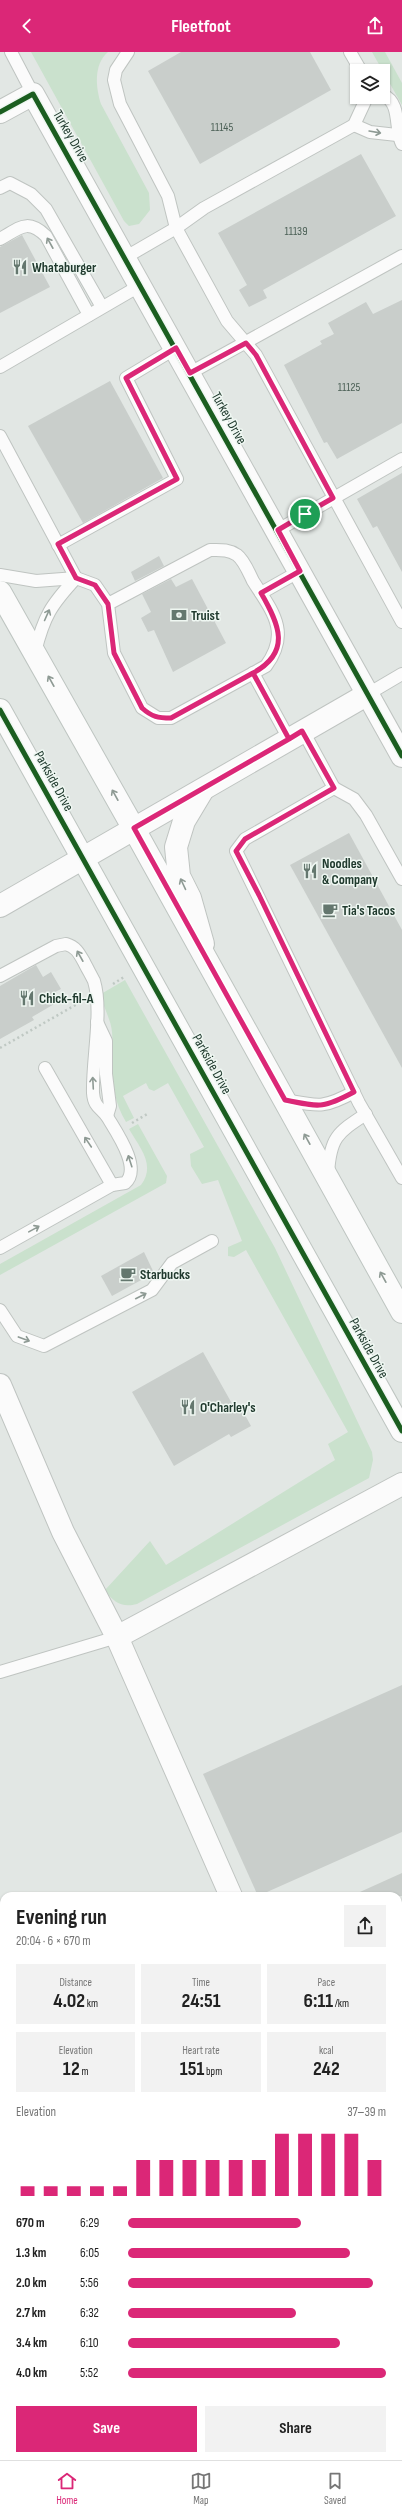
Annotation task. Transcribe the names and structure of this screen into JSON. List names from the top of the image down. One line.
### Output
{"streets":{"street":["Turkey Drive","Parkside Drive"]},"places":{"restaurant":["Whataburger","Noodles & Company","Chick-fil-A","O'Charley's"],"bank":["Truist"],"cafe":["Tia's Tacos","Starbucks"]},"house_numbers":["11145","11139","11125"],"page":{"header":"Fleetfoot","heading":["Evening run","20:04 · 6 × 670 m"],"stats":[["Distance","4.02 km"],["Time","24:51"],["Pace","6:11 /km"],["Elevation","12 m"],["Heart rate","151 bpm"],["kcal","242"]],"chart":["Elevation","37–39 m"],"list":[{"name":"670 m","note":"6:29"},{"name":"1.3 km","note":"6:05"},{"name":"2.0 km","note":"5:56"},{"name":"2.7 km","note":"6:32"},{"name":"3.4 km","note":"6:10"},{"name":"4.0 km","note":"5:52"}],"buttons":["Save","Share"],"tabs":["Home","Map","Saved"]}}
